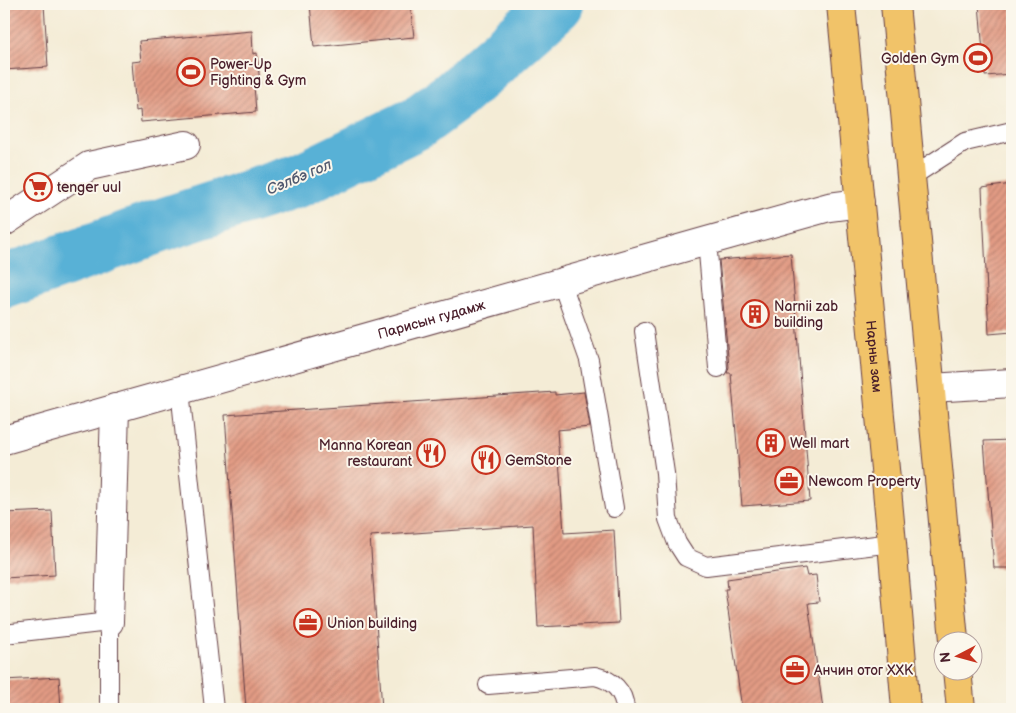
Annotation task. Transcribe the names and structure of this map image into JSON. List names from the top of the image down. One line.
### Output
{"streets":{"main road":["Нарны зам"],"street":["Парисын гудамж"]},"crossings":[["Парисын гудамж","Нарны зам"]],"water":["Сэлбэ гол"],"places":{"sports":["Golden Gym","Power-Up Fighting & Gym"],"supermarket":["tenger uul"],"building":["Narnii zab building","Well mart"],"restaurant":["Manna Korean restaurant","GemStone"],"office":["Newcom Property","Union building","Анчин отог ХХК"]},"north":"left"}
